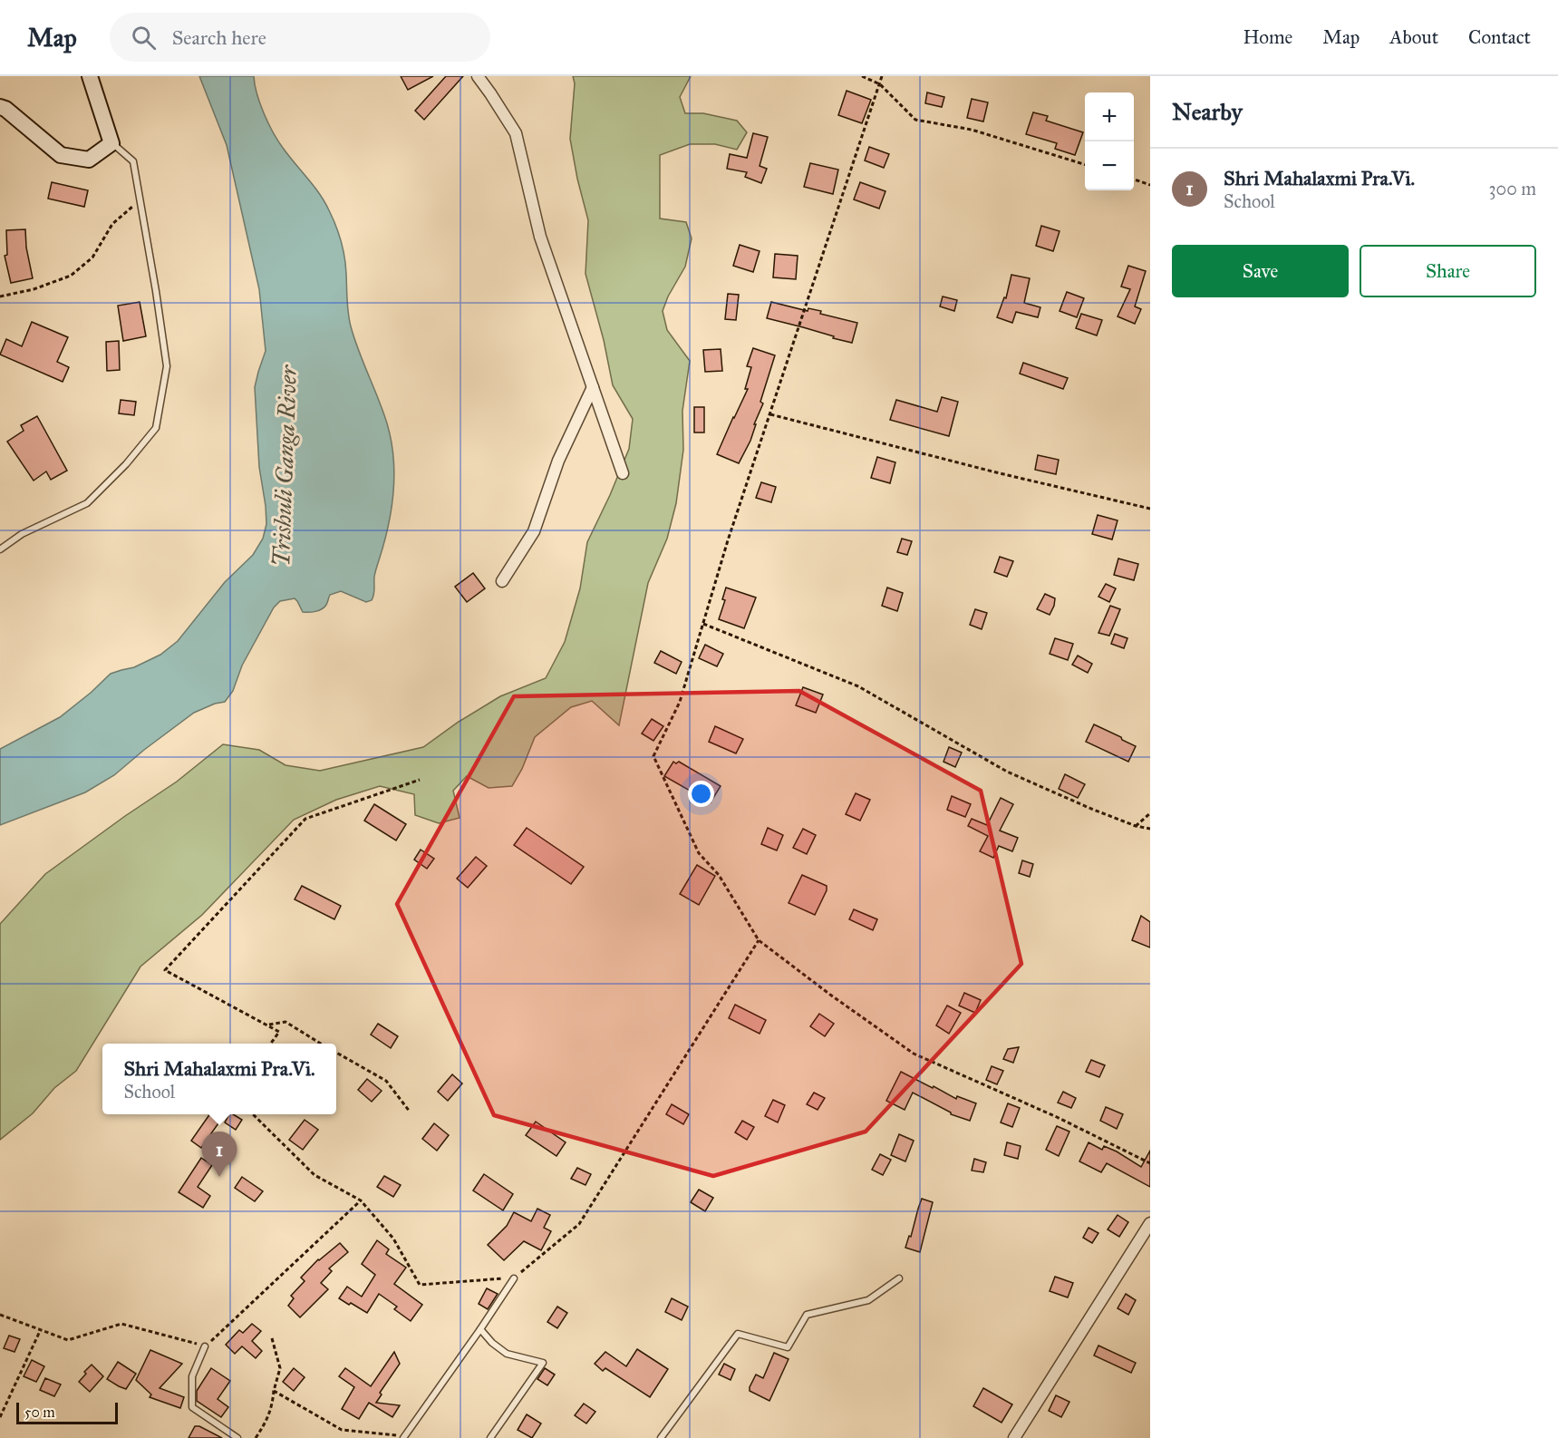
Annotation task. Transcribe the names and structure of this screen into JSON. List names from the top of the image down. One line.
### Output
{"water":["Trishuli Ganga River"],"scale_bar":"50 m","page":{"header":"Map","search":"Search here","nav":["Home","Map","About","Contact"],"heading":"Nearby","map_buttons":["+","−"],"list":[{"mark":"1","name":"Shri Mahalaxmi Pra.Vi.","note":"School","value":"300 m"}],"buttons":["Save","Share"],"popup":["Shri Mahalaxmi Pra.Vi.","School"],"pins":"1","scale":"50 m"}}
